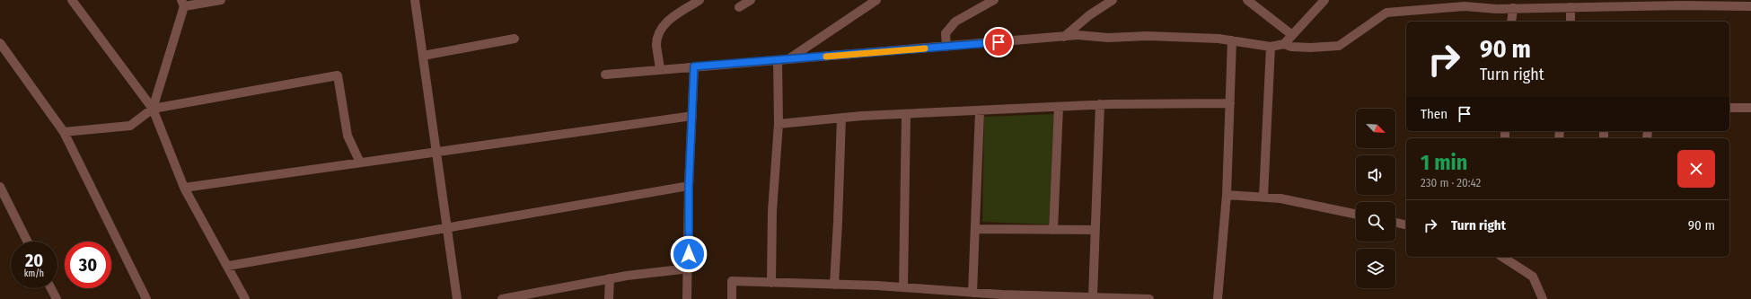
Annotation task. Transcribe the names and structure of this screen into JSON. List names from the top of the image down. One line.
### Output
{"north":"bottom right","page":{"turn":["90 m","Turn right"],"then":"Then","heading":["1 min","230 m · 20:42"],"list":[{"name":"Turn right","value":"90 m"}],"speed":"20 km/h","limit":"30"}}
